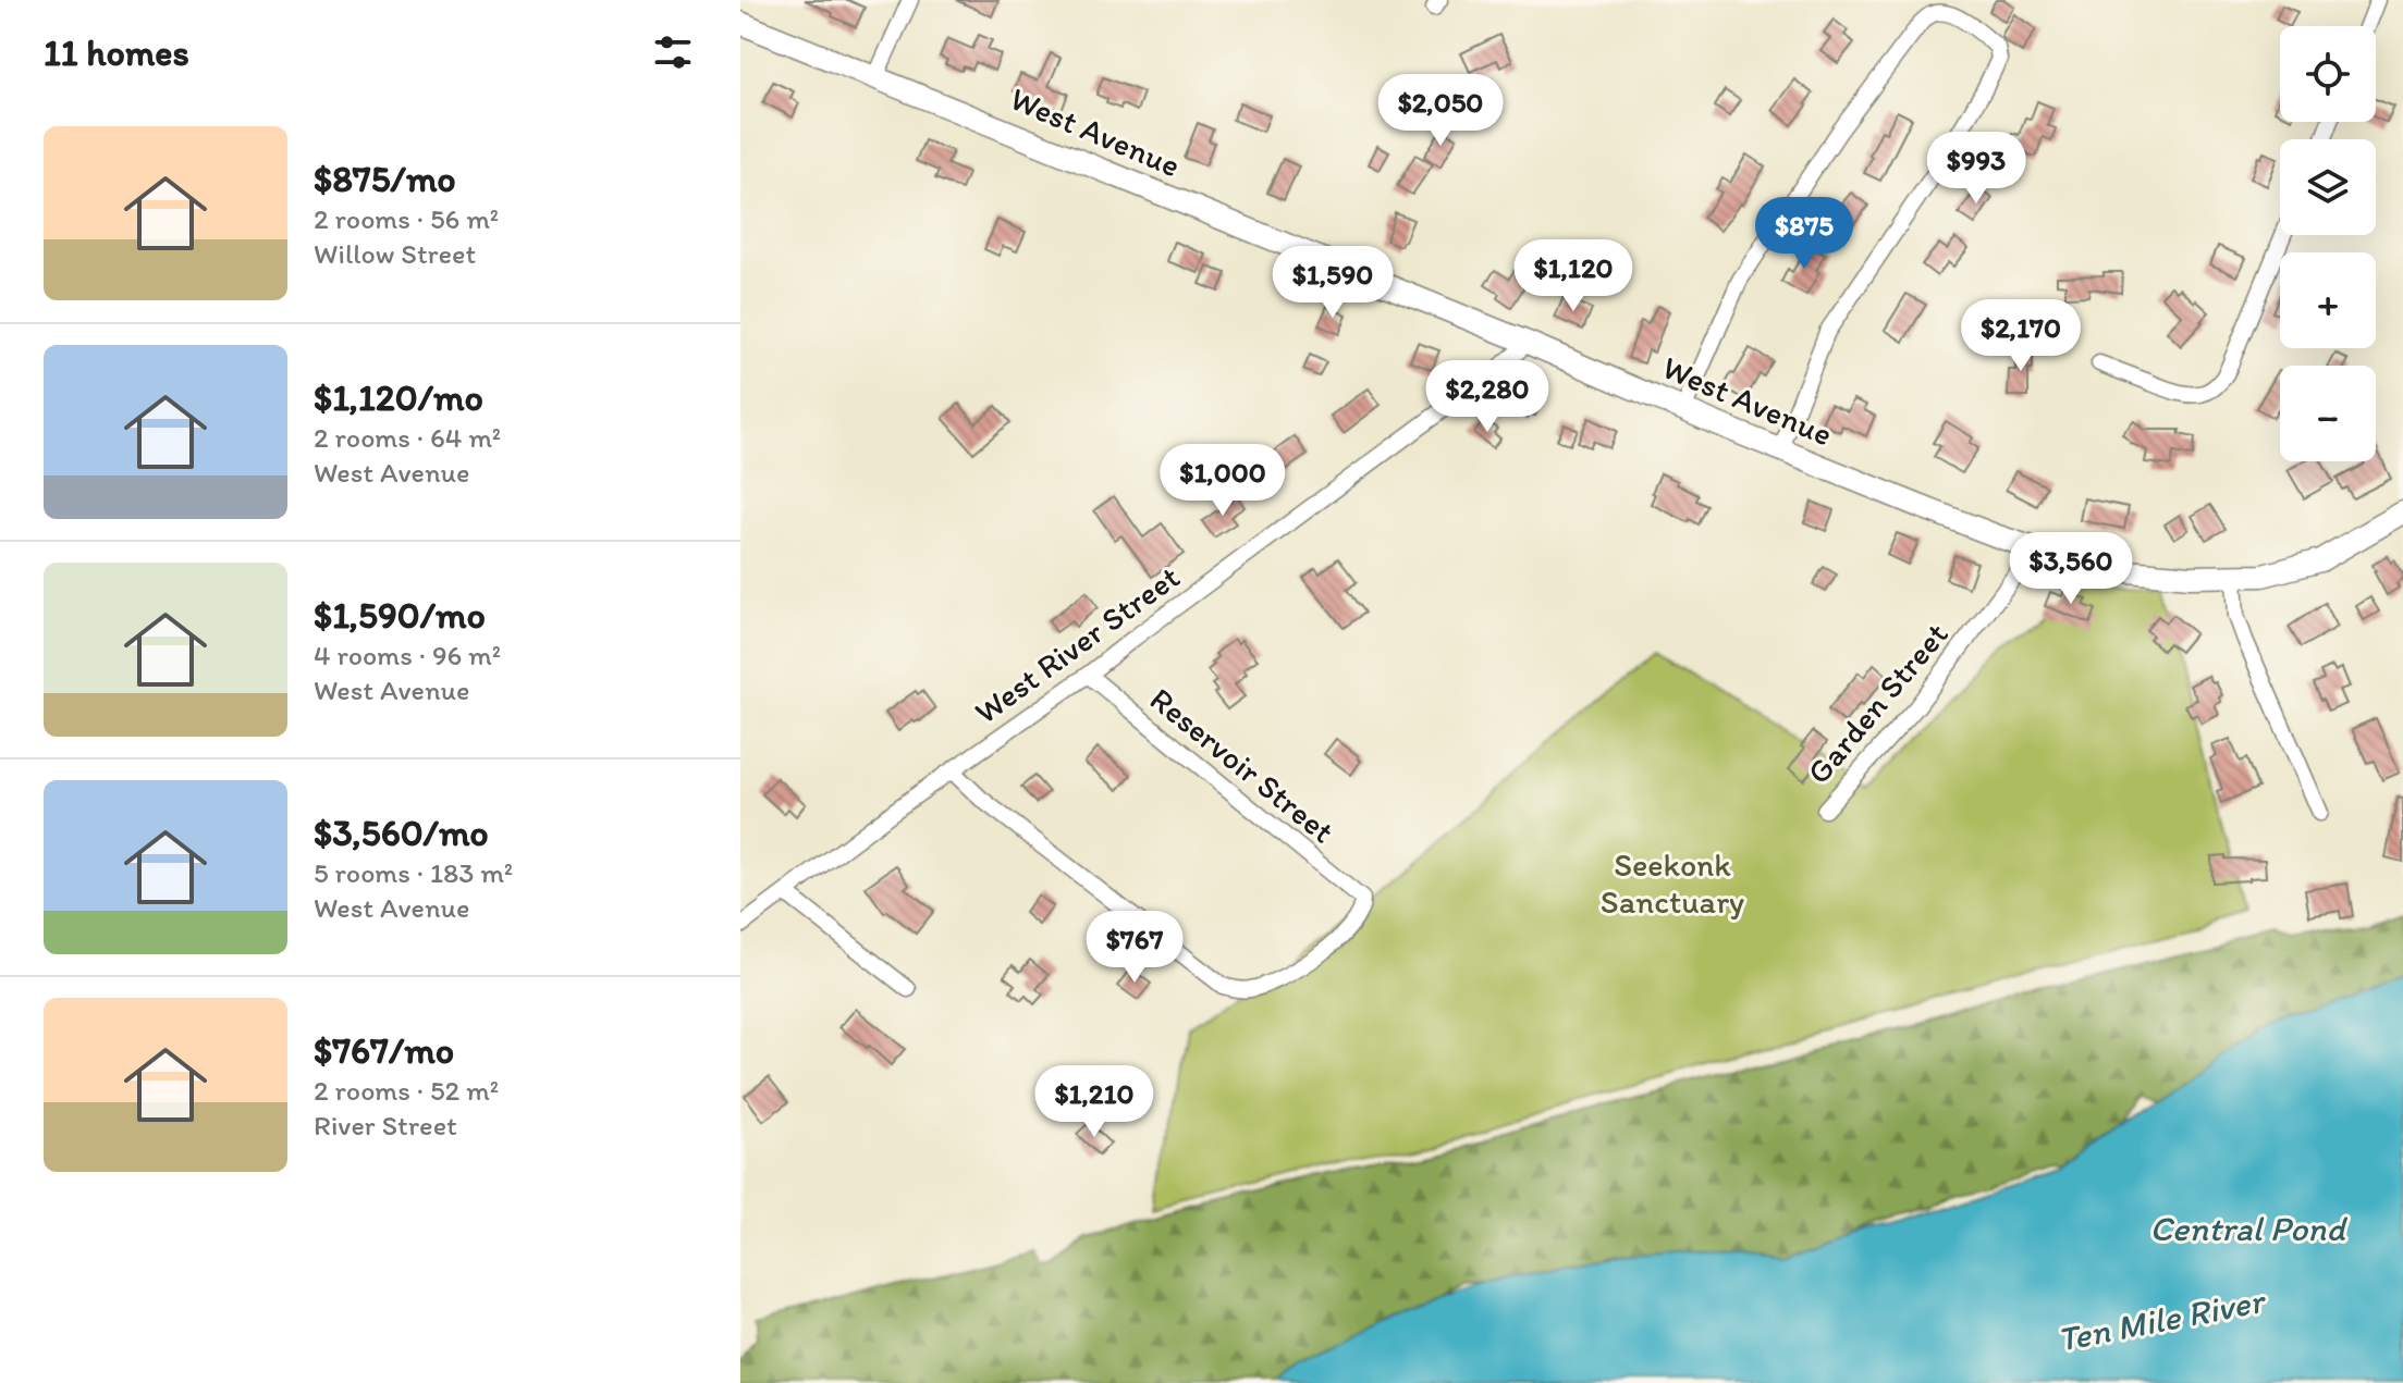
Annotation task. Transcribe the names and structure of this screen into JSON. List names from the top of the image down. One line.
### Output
{"streets":{"street":["West Avenue","West River Street","Garden Street","Reservoir Street"]},"crossings":[["West Avenue","West River Street"],["West Avenue","Garden Street"],["West River Street","Reservoir Street"]],"water":["Central Pond","Ten Mile River"],"parks":["Seekonk Sanctuary"],"page":{"heading":"11 homes","map_buttons":["+","−"],"price":["$2,050","$993","$875","$1,120","$1,590","$2,170","$2,280","$1,000","$3,560","$767","$1,210"],"list":[{"name":"$875/mo","note":"2 rooms · 56 m² · Willow Street"},{"name":"$1,120/mo","note":"2 rooms · 64 m² · West Avenue"},{"name":"$1,590/mo","note":"4 rooms · 96 m² · West Avenue"},{"name":"$3,560/mo","note":"5 rooms · 183 m² · West Avenue"},{"name":"$767/mo","note":"2 rooms · 52 m² · River Street"}]}}
